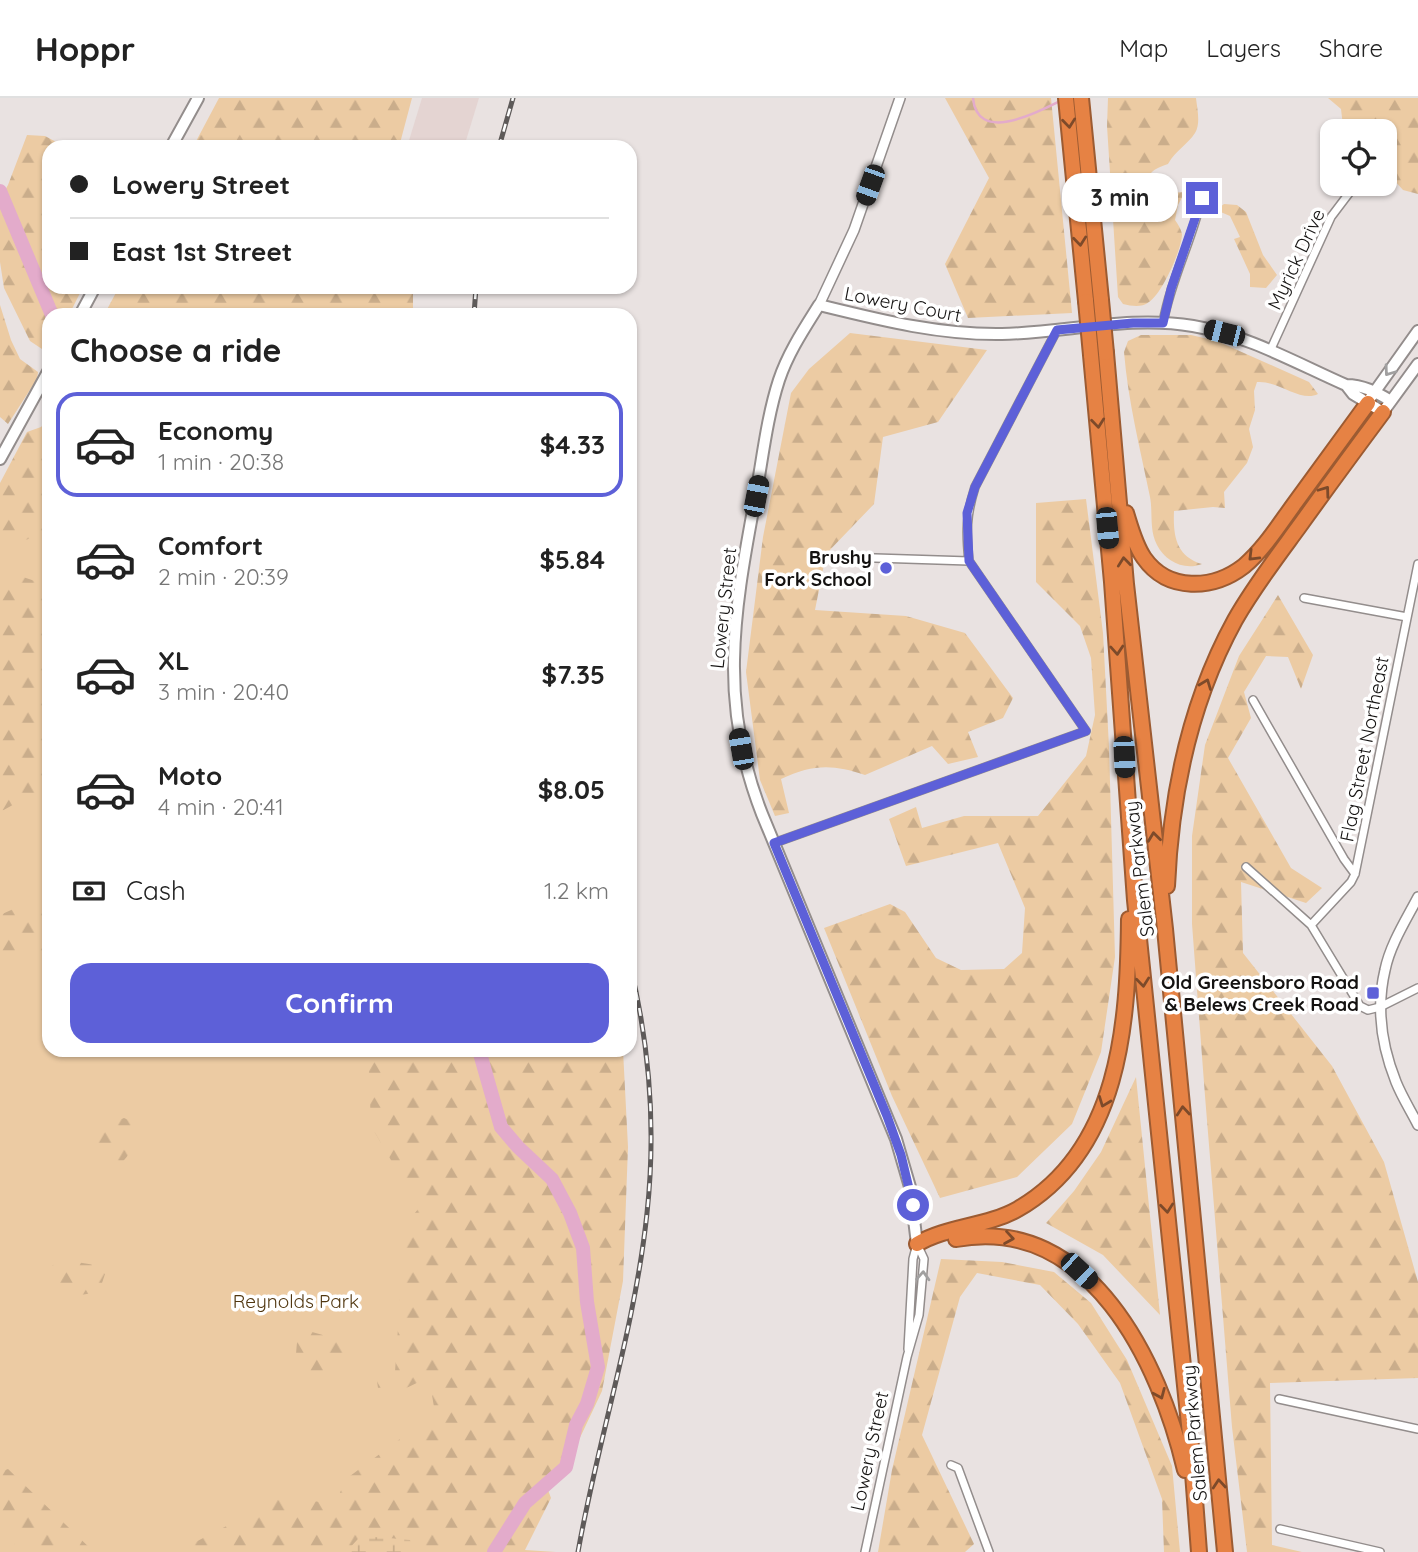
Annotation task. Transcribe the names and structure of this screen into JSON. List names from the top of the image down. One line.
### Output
{"streets":{"highway":["Salem Parkway"],"main road":["Lowery Court","Lowery Street"],"street":["Myrick Drive","Flag Street Northeast"]},"crossings":[["Myrick Drive","Lowery Court"],["Lowery Court","Lowery Street"]],"parks":["Reynolds Park"],"places":{"other":["Brushy Fork School"],"transit":["Old Greensboro Road & Belews Creek Road"]},"page":{"header":"Hoppr","nav":["Map","Layers","Share"],"banner":["Lowery Street","East 1st Street"],"bubble":"3 min","heading":"Choose a ride","list":[{"name":"Economy","note":"1 min · 20:38","value":"$4.33"},{"name":"Comfort","note":"2 min · 20:39","value":"$5.84"},{"name":"XL","note":"3 min · 20:40","value":"$7.35"},{"name":"Moto","note":"4 min · 20:41","value":"$8.05"}],"pay":["Cash","1.2 km"],"buttons":"Confirm"}}
